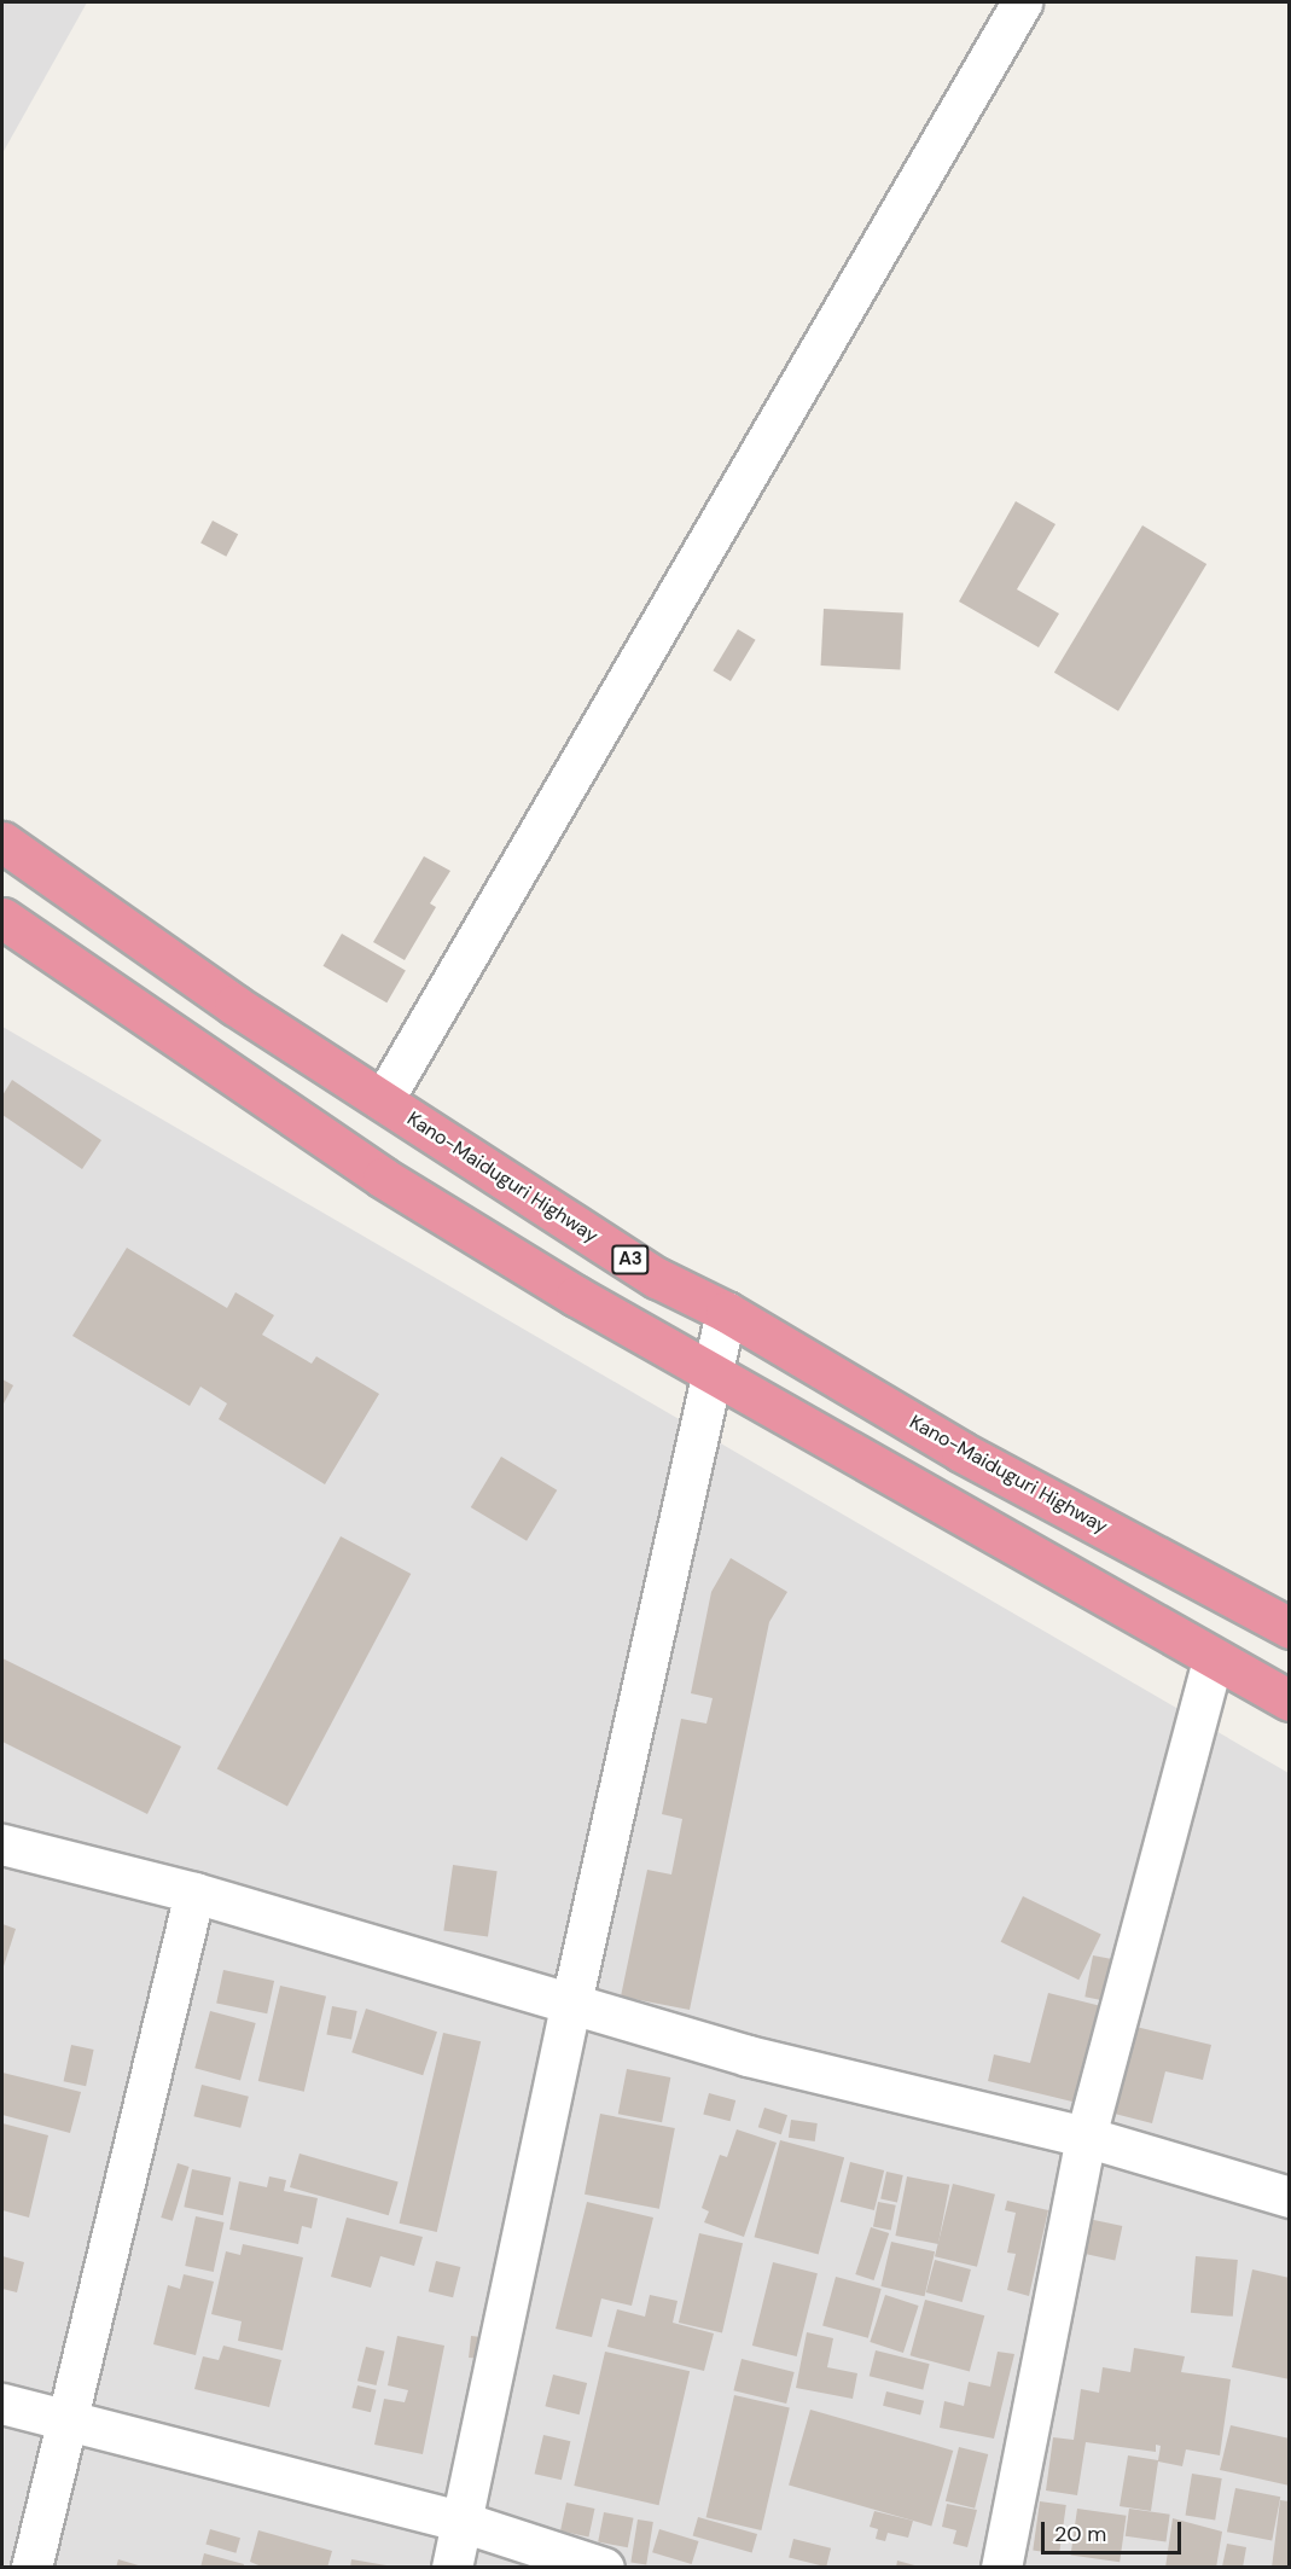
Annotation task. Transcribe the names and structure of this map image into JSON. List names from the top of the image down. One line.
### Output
{"streets":{"highway":["Kano-Maiduguri Highway","A3"]},"scale_bar":"20 m"}
